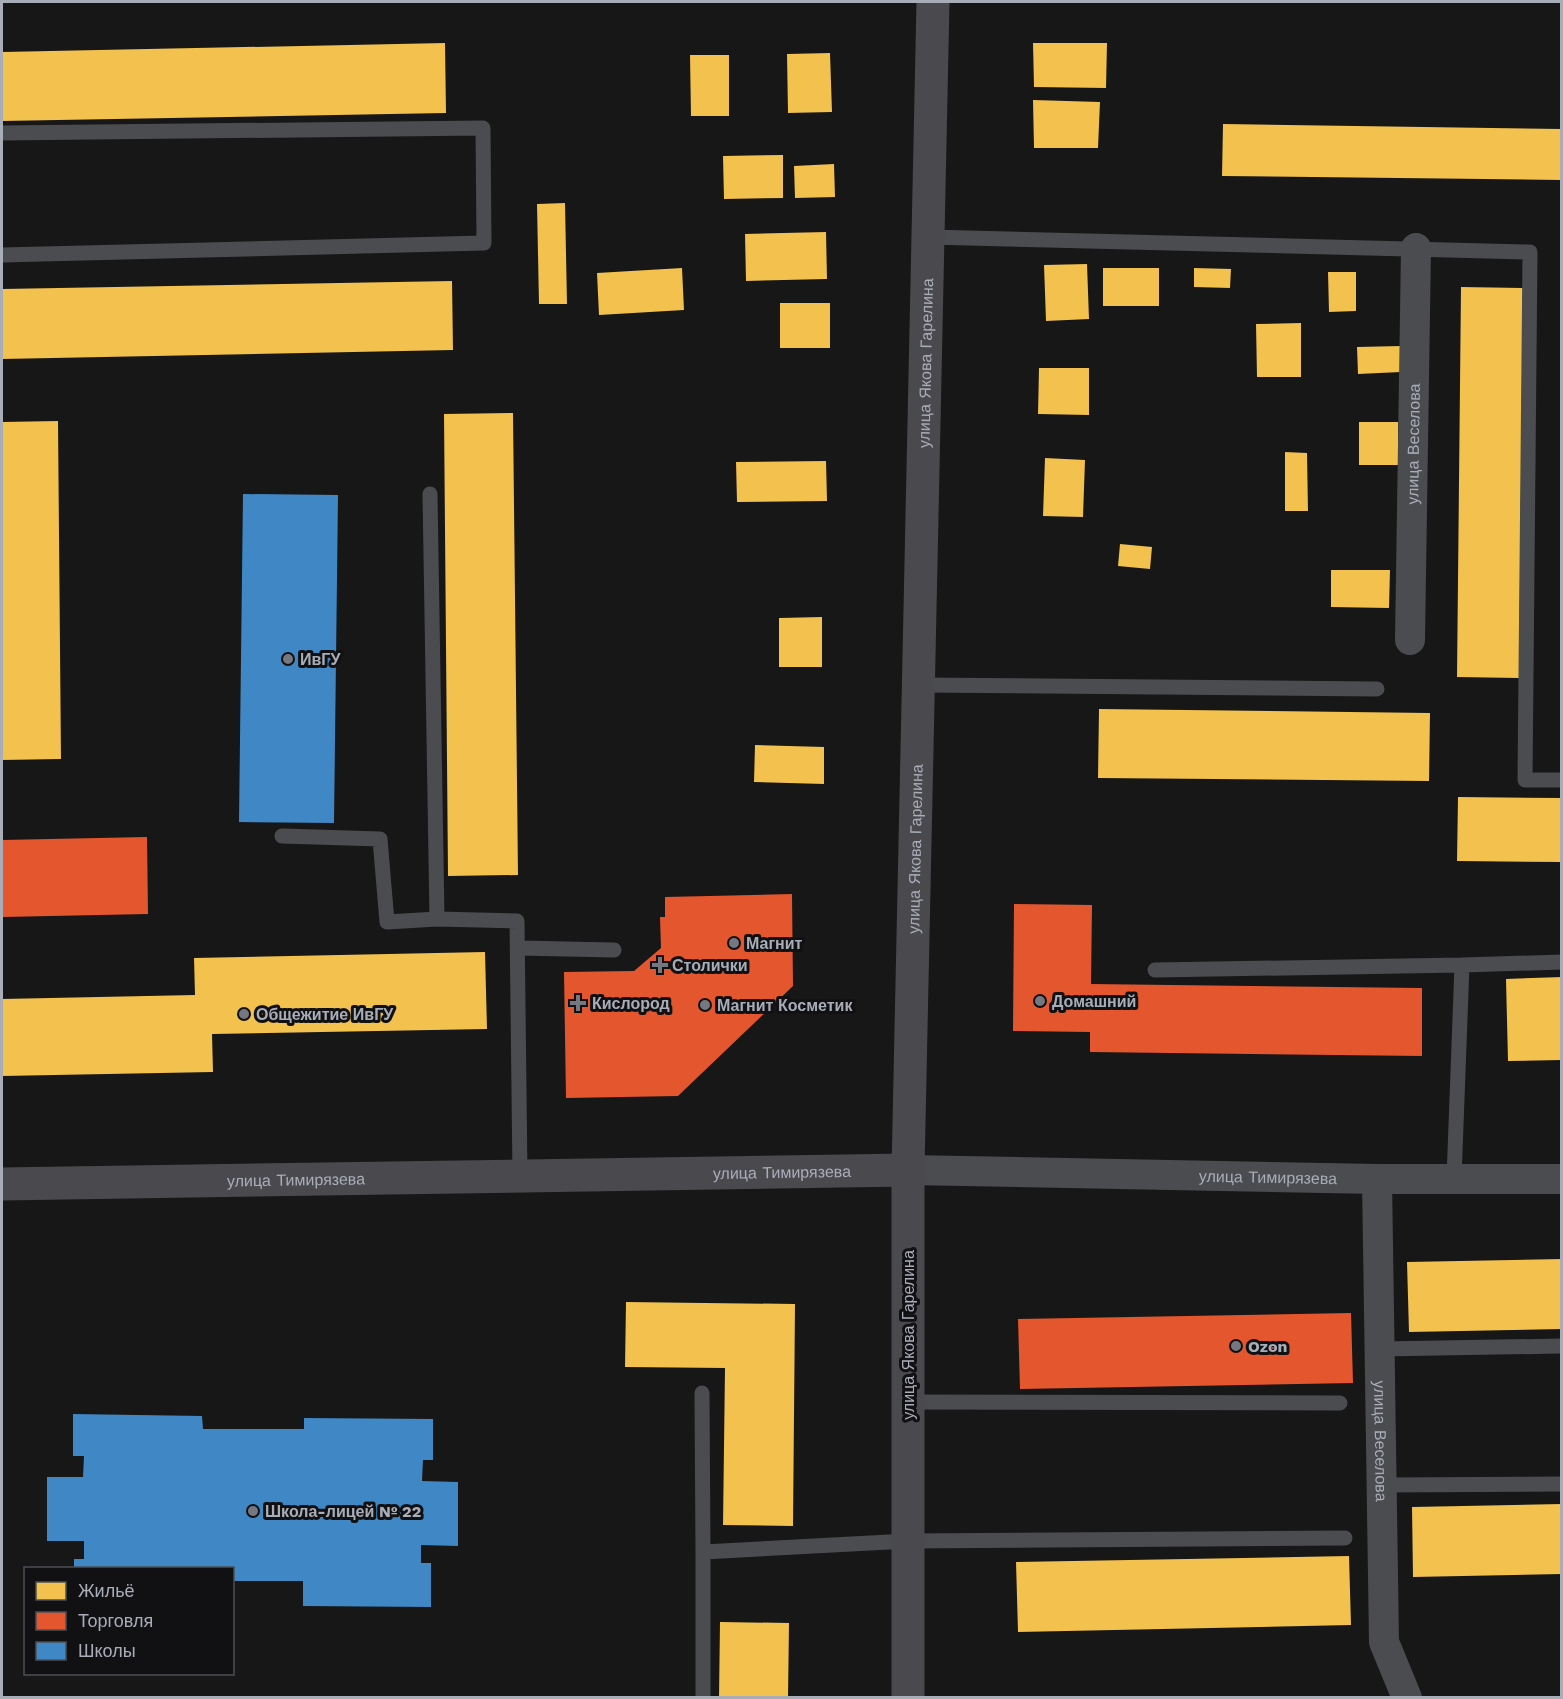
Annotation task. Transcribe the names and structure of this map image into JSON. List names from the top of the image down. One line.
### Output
{"streets":{"main road":["улица Якова Гарелина","улица Тимирязева"],"street":["улица Веселова"]},"crossings":[["улица Якова Гарелина","улица Тимирязева"],["улица Веселова","улица Тимирязева"]],"places":{"other":["ИвГУ","Магнит","Домашний","Магнит Косметик","Общежитие ИвГУ","Ozon","Школа-лицей № 22"],"health":["Столички","Кислород"]},"legend":["Жильё","Торговля","Школы"]}
